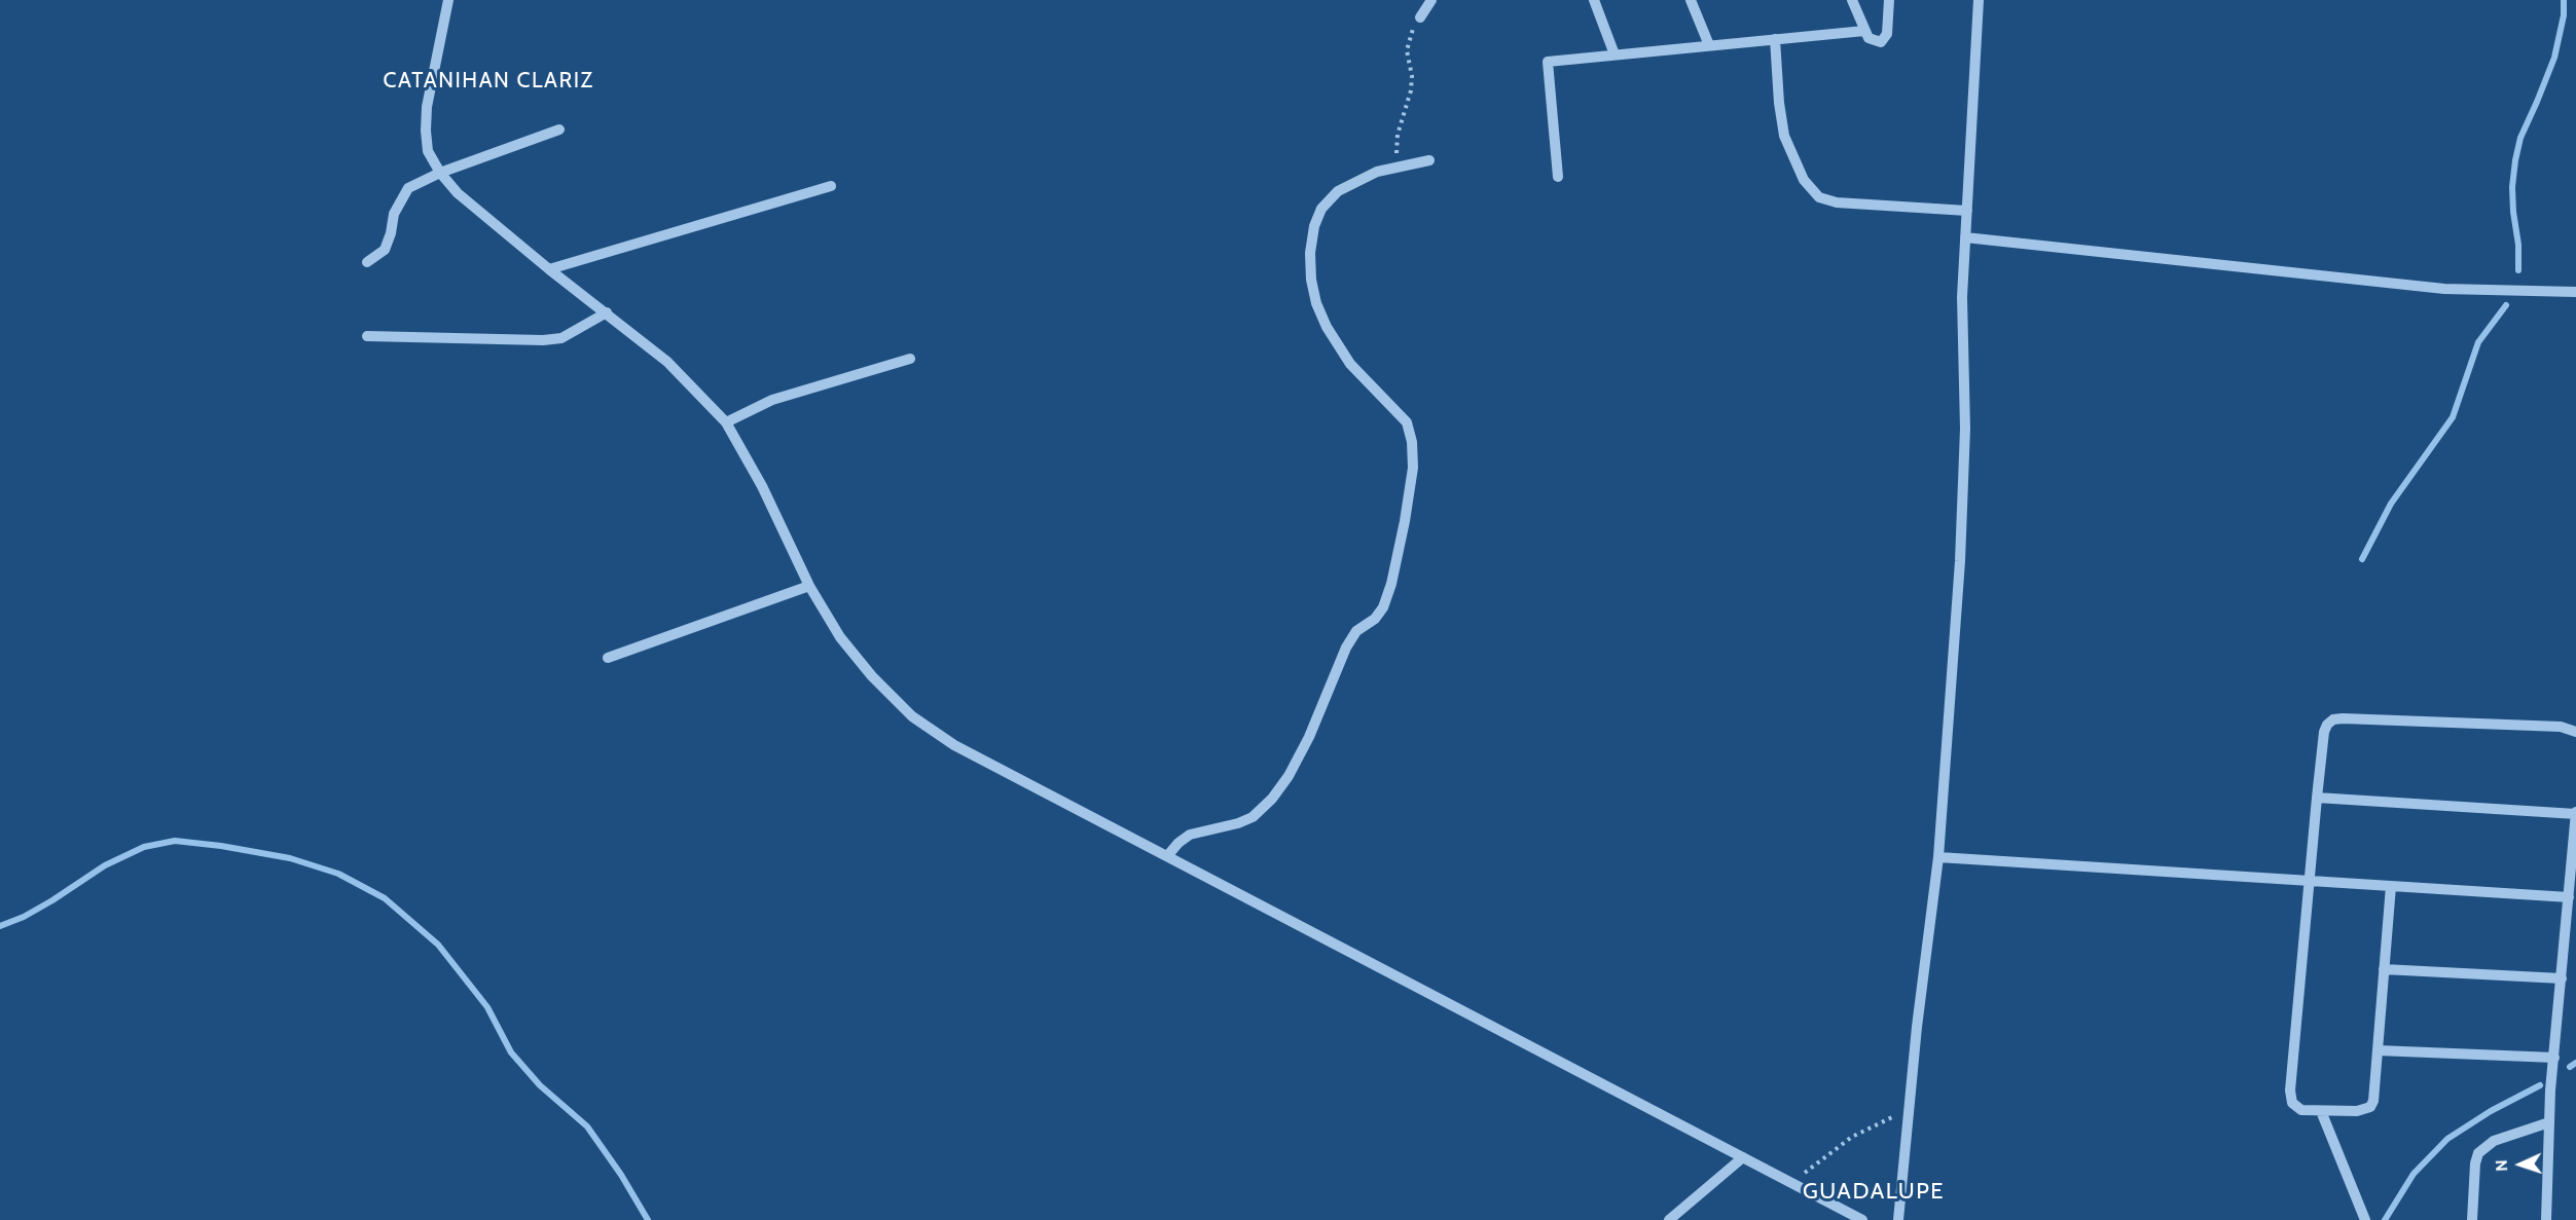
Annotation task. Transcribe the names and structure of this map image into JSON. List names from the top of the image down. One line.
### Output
{"districts":["CATANIHAN CLARIZ","GUADALUPE"],"north":"left"}
